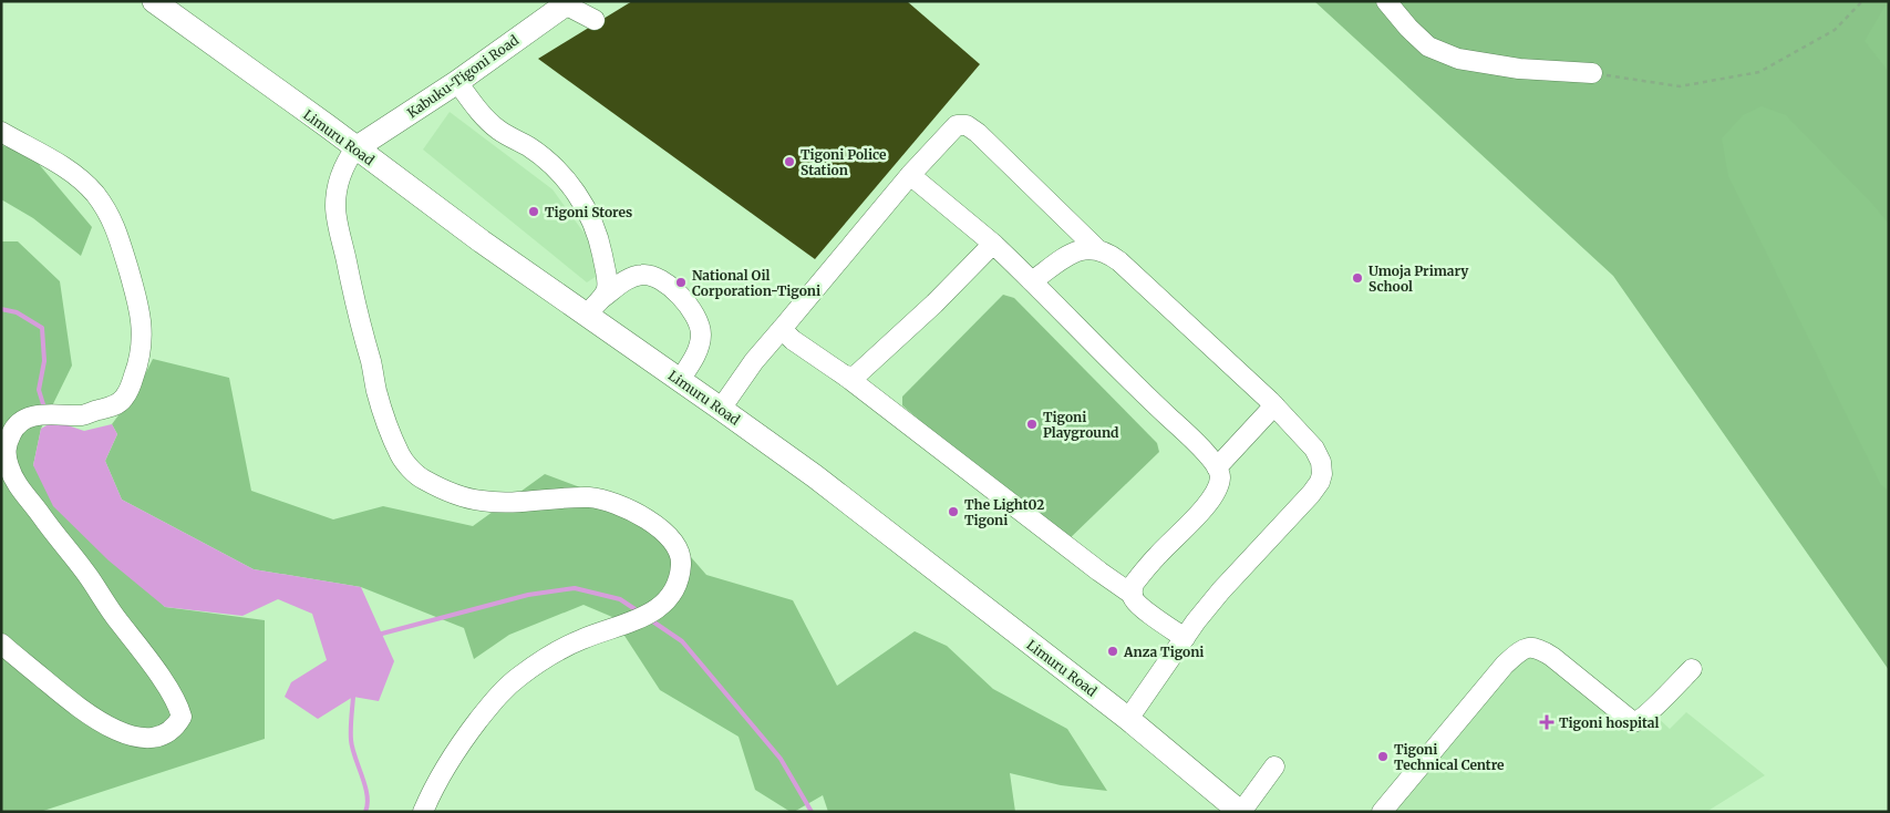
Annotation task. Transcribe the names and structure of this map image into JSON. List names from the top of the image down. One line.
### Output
{"streets":{"main road":["Kabuku-Tigoni Road","Limuru Road"]},"crossings":[["Kabuku-Tigoni Road","Limuru Road"]],"places":{"other":["Tigoni Police Station","Tigoni Stores","Umoja Primary School","National Oil Corporation-Tigoni","Tigoni Playground","The Light02 Tigoni","Anza Tigoni","Tigoni Technical Centre"],"health":["Tigoni hospital"]}}
